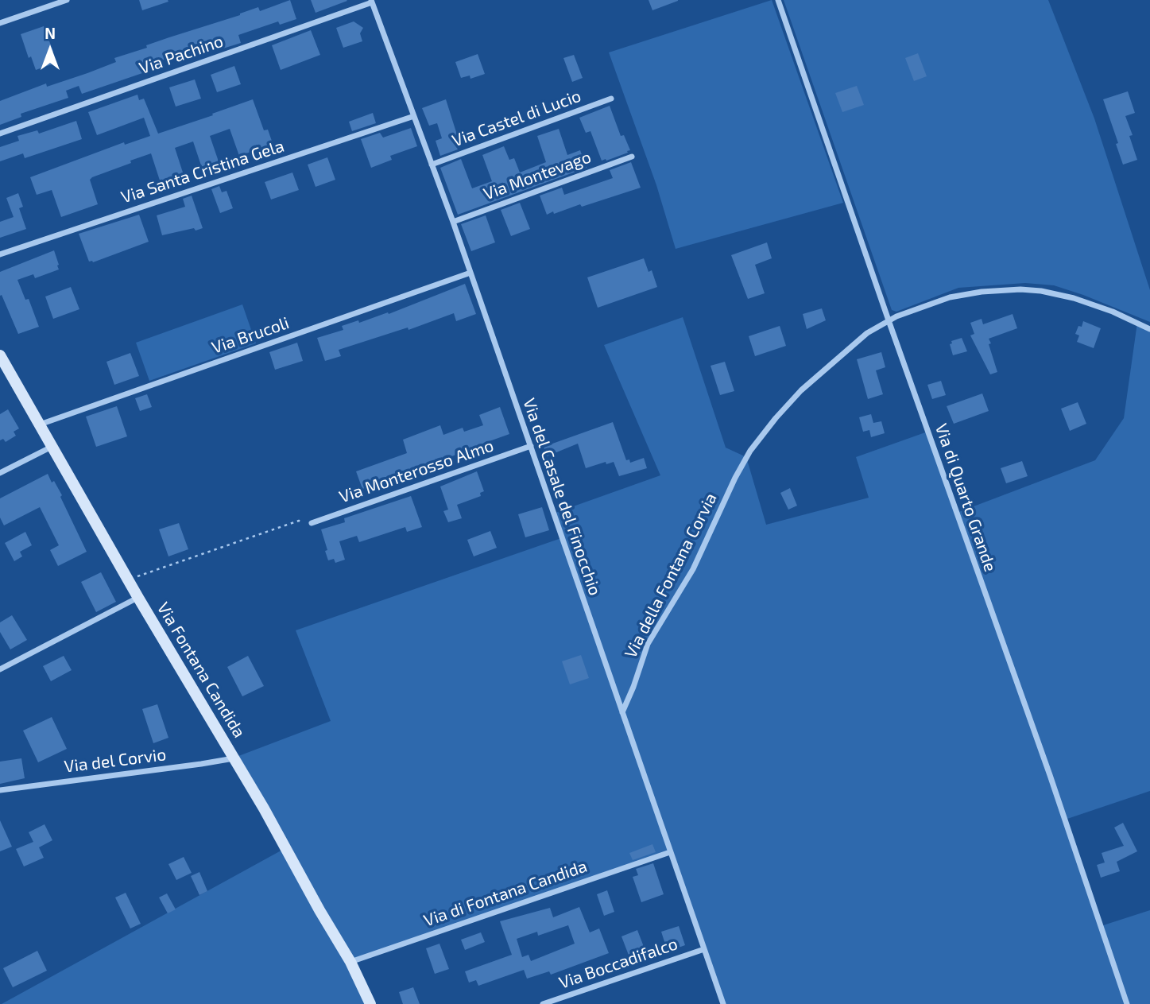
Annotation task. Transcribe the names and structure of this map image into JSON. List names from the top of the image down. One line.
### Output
{"streets":{"main road":["Via Fontana Candida"],"street":["Via Pachino","Via Castel di Lucio","Via Santa Cristina Gela","Via Montevago","Via Brucoli","Via Monterosso Almo","Via del Casale del Finocchio","Via di Quarto Grande","Via della Fontana Corvia","Via del Corvio","Via di Fontana Candida","Via Boccadifalco"]},"crossings":[["Via Pachino","Via del Casale del Finocchio"],["Via Castel di Lucio","Via del Casale del Finocchio"],["Via Santa Cristina Gela","Via del Casale del Finocchio"],["Via Montevago","Via del Casale del Finocchio"],["Via Brucoli","Via del Casale del Finocchio"],["Via Brucoli","Via Fontana Candida"],["Via Monterosso Almo","Via del Casale del Finocchio"],["Via del Casale del Finocchio","Via della Fontana Corvia"],["Via del Casale del Finocchio","Via di Fontana Candida"],["Via del Casale del Finocchio","Via Boccadifalco"],["Via di Quarto Grande","Via della Fontana Corvia"],["Via Fontana Candida","Via del Corvio"],["Via Fontana Candida","Via di Fontana Candida"]],"north":"top"}
